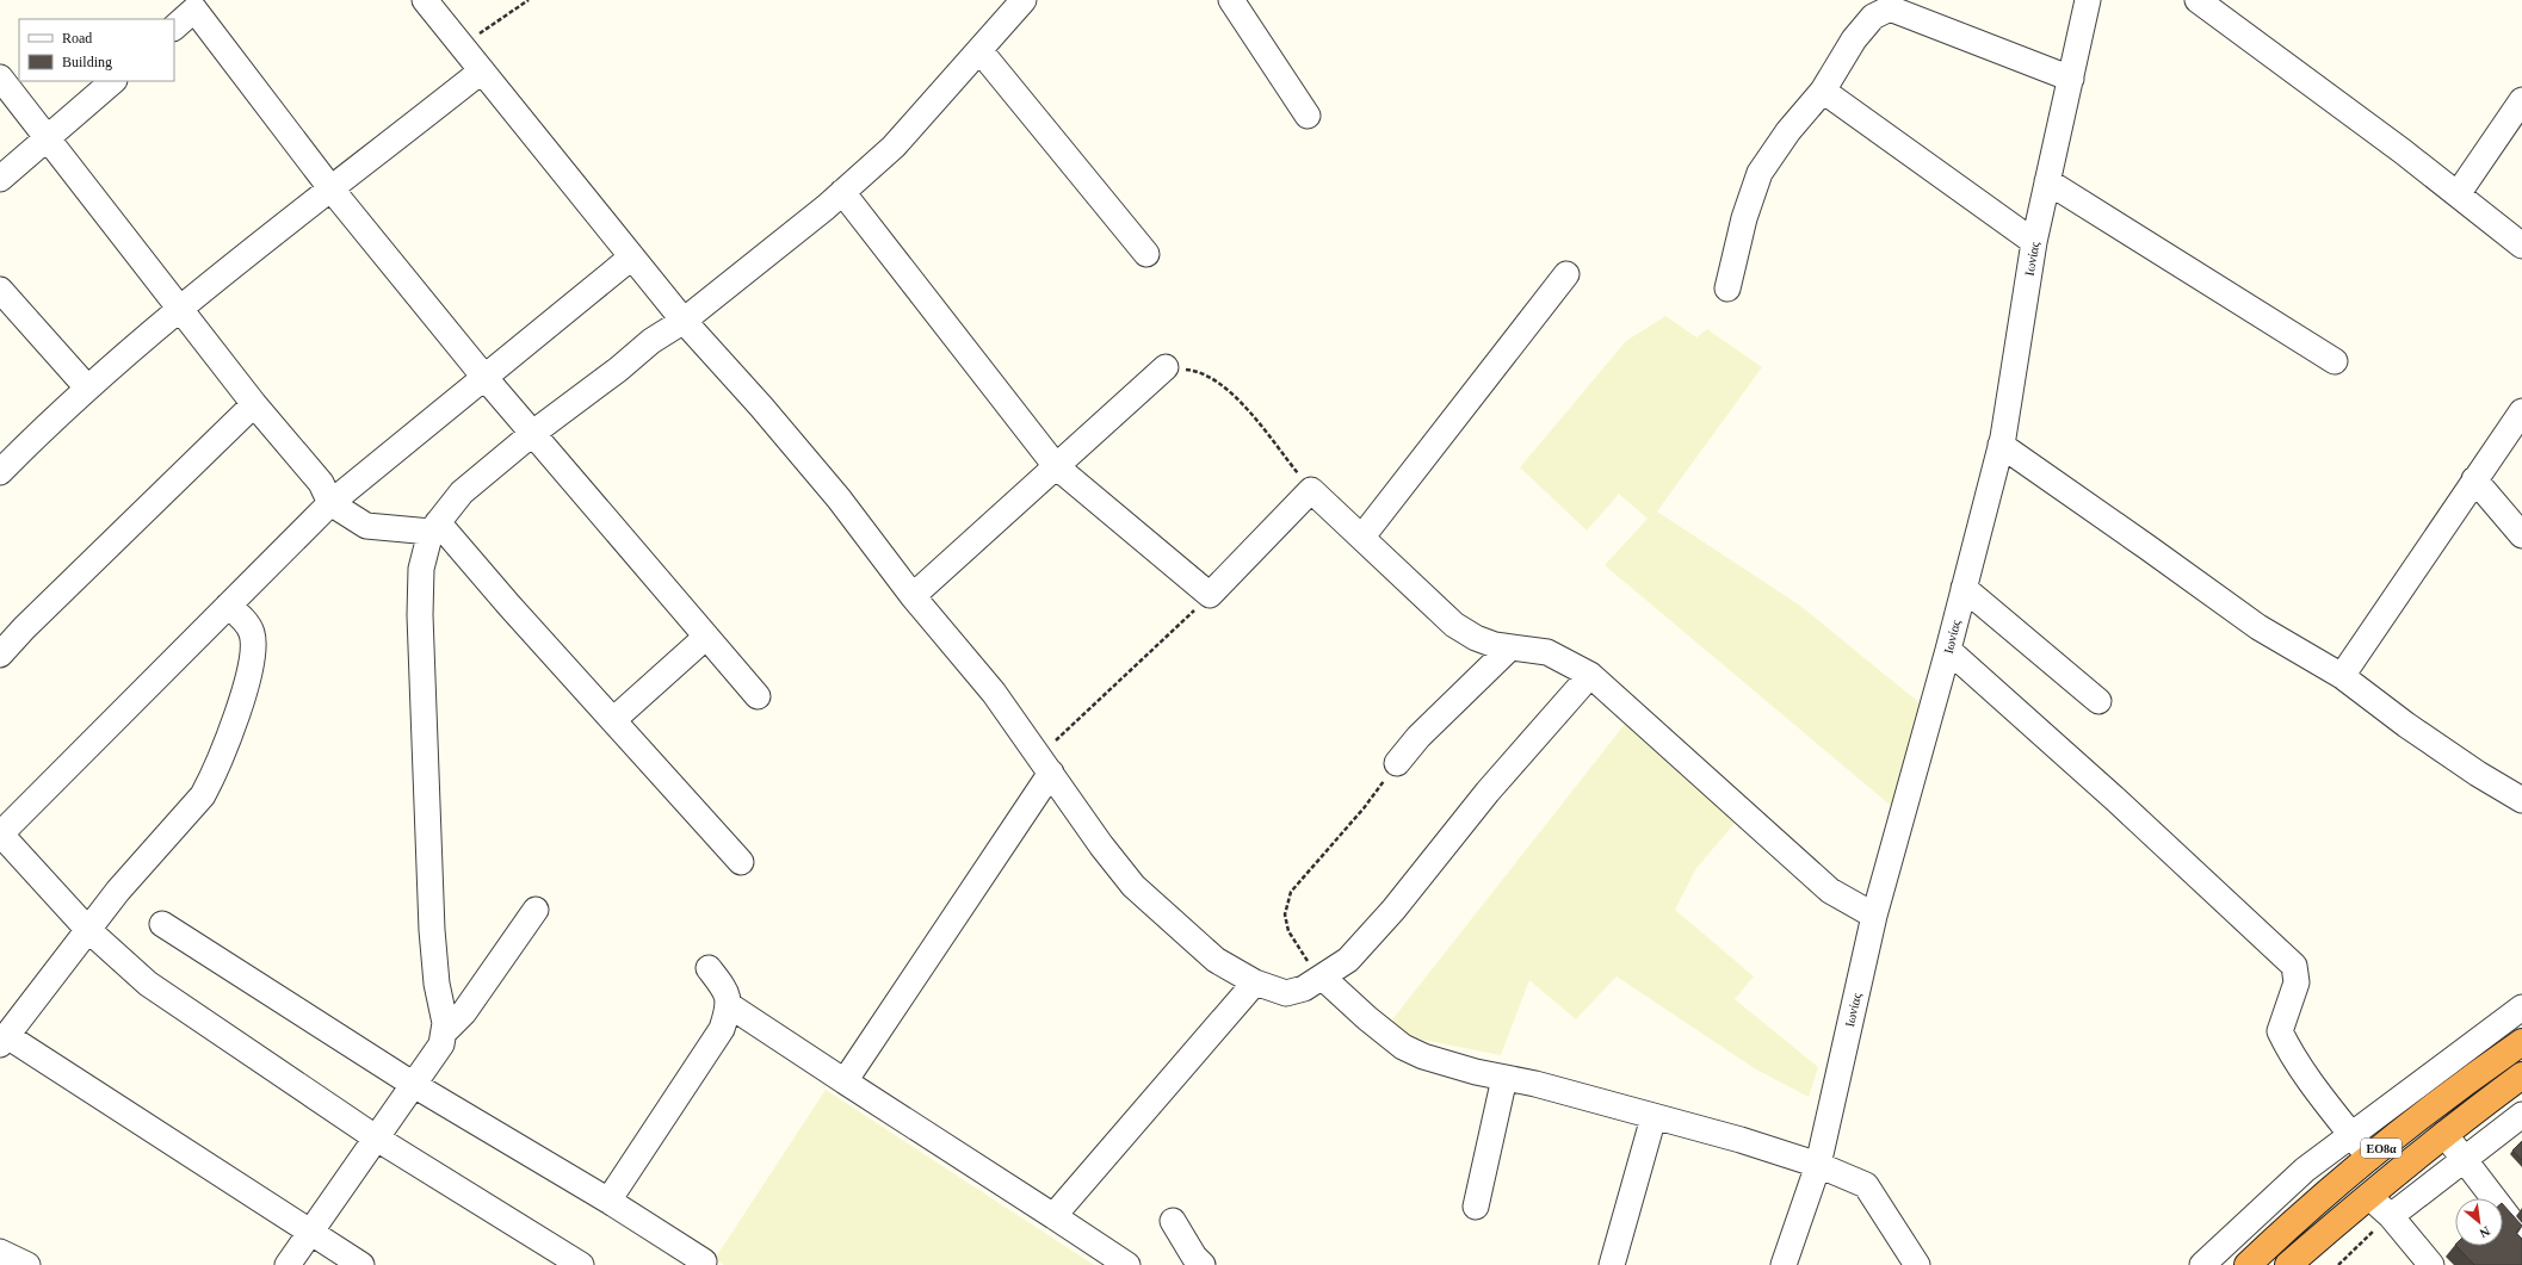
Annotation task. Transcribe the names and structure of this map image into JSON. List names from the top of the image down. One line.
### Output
{"streets":{"highway":["ΕΟ8α"],"street":["Ιωνίας"]},"legend":["Road","Building"],"north":"bottom right"}
